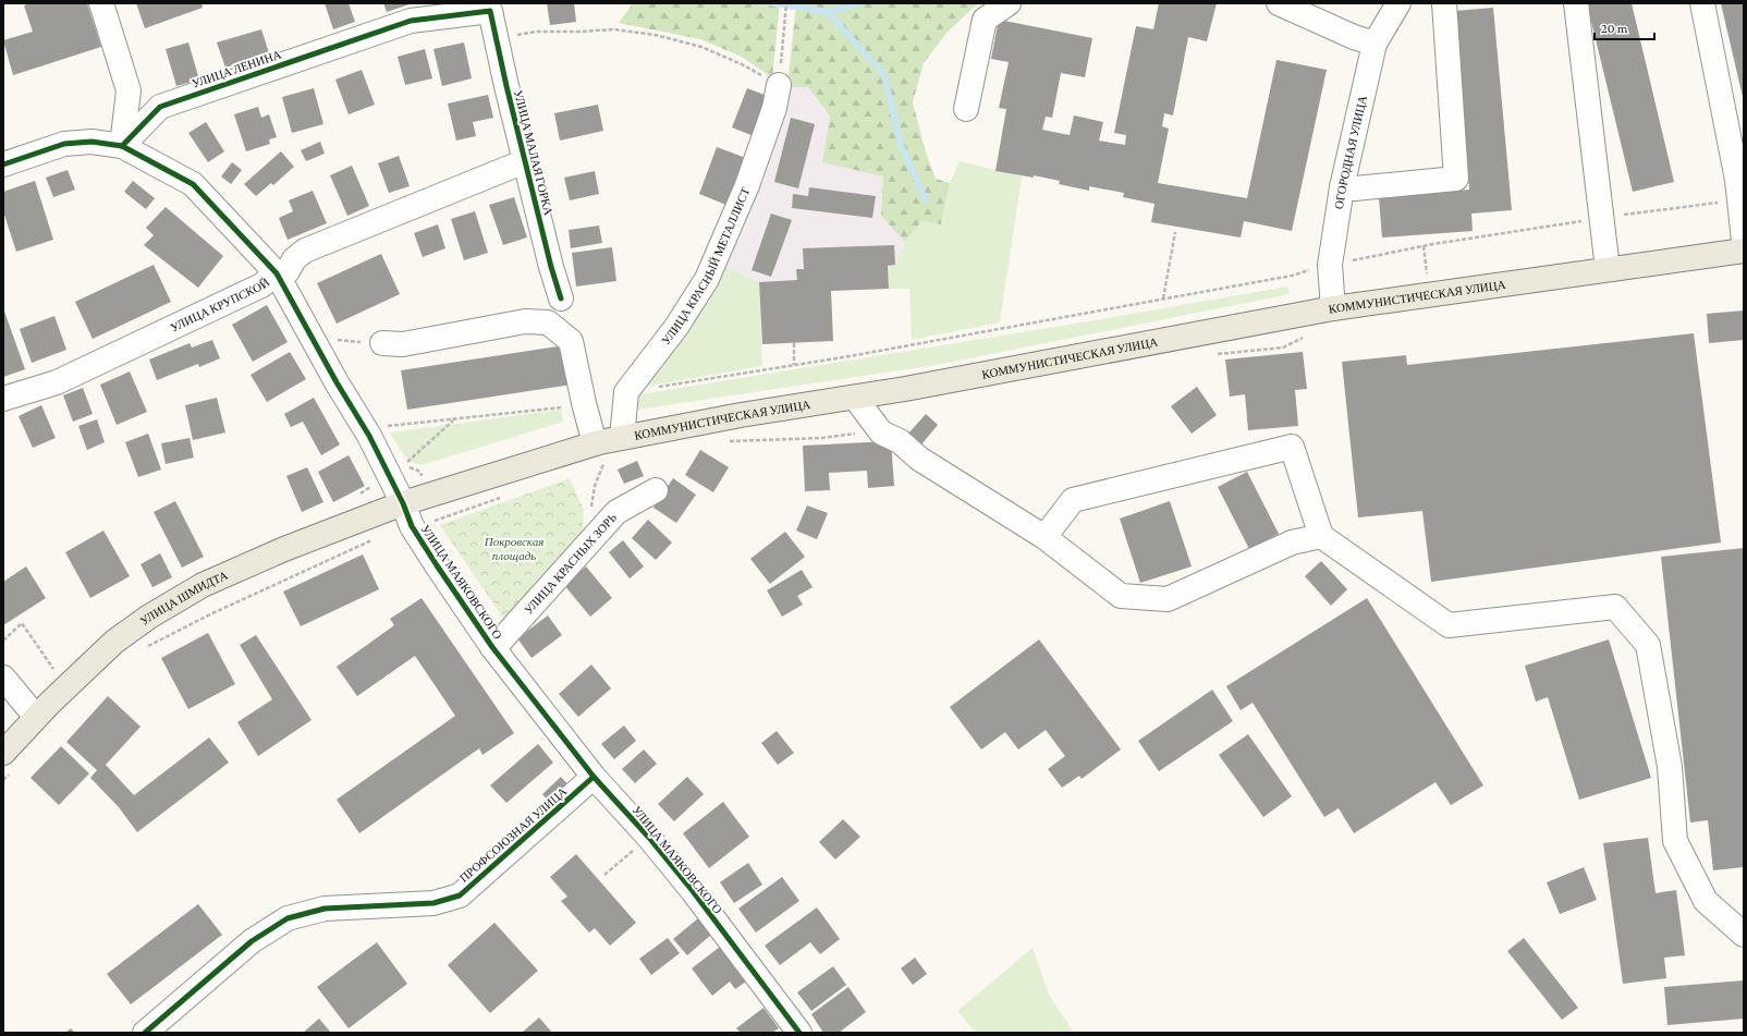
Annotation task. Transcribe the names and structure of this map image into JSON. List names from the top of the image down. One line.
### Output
{"streets":{"main road":["КОММУНИСТИЧЕСКАЯ УЛИЦА","УЛИЦА ШМИДТА"],"street":["УЛИЦА ЛЕНИНА","УЛИЦА МАЛАЯ ГОРКА","ОГОРОДНАЯ УЛИЦА","УЛИЦА КРАСНЫЙ МЕТАЛЛИСТ","УЛИЦА КРУПСКОЙ","УЛИЦА КРАСНЫХ ЗОРЬ","УЛИЦА МАЯКОВСКОГО","ПРОФСОЮЗНАЯ УЛИЦА"]},"crossings":[["УЛИЦА ЛЕНИНА","УЛИЦА МАЛАЯ ГОРКА"],["УЛИЦА ЛЕНИНА","УЛИЦА МАЯКОВСКОГО"],["УЛИЦА МАЛАЯ ГОРКА","УЛИЦА КРУПСКОЙ"],["ОГОРОДНАЯ УЛИЦА","КОММУНИСТИЧЕСКАЯ УЛИЦА"],["КОММУНИСТИЧЕСКАЯ УЛИЦА","УЛИЦА МАЯКОВСКОГО"],["КОММУНИСТИЧЕСКАЯ УЛИЦА","УЛИЦА ШМИДТА"],["УЛИЦА КРУПСКОЙ","УЛИЦА МАЯКОВСКОГО"],["УЛИЦА КРАСНЫХ ЗОРЬ","УЛИЦА МАЯКОВСКОГО"],["УЛИЦА МАЯКОВСКОГО","УЛИЦА ШМИДТА"],["УЛИЦА МАЯКОВСКОГО","ПРОФСОЮЗНАЯ УЛИЦА"]],"parks":["Покровская площадь"],"scale_bar":"20 m"}
